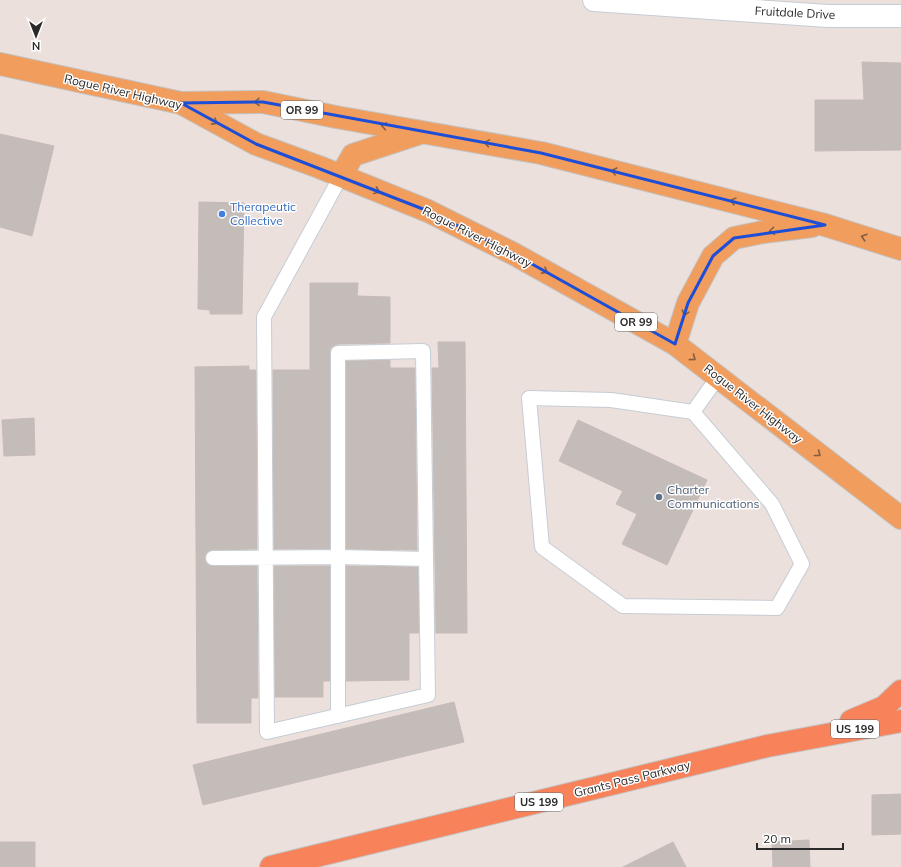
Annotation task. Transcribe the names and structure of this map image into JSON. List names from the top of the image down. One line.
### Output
{"streets":{"highway":["US 199","Grants Pass Parkway"],"main road":["Rogue River Highway","OR 99"],"street":["Fruitdale Drive"]},"crossings":[["Rogue River Highway","OR 99"]],"places":["Therapeutic Collective","Charter Communications"],"scale_bar":"20 m","north":"bottom"}
